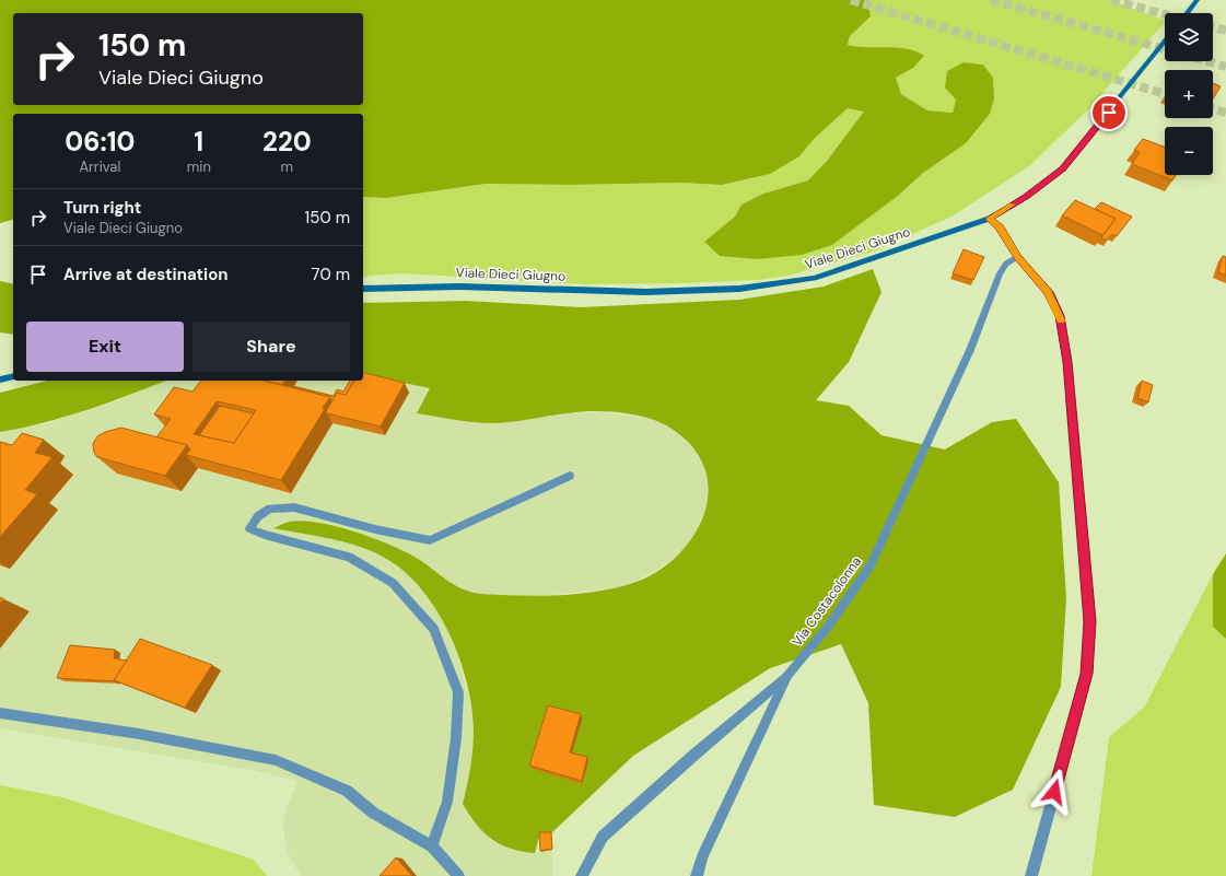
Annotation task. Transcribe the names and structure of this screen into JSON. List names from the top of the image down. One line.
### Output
{"streets":{"main road":["Viale Dieci Giugno"],"street":["Via Costacolonna"]},"page":{"map_buttons":["+","−"],"turn":["150 m","Viale Dieci Giugno"],"eta":["06:10","Arrival","1","min","220","m"],"list":[{"name":"Turn right","note":"Viale Dieci Giugno","value":"150 m"},{"name":"Arrive at destination","value":"70 m"}],"buttons":["Exit","Share"]}}
